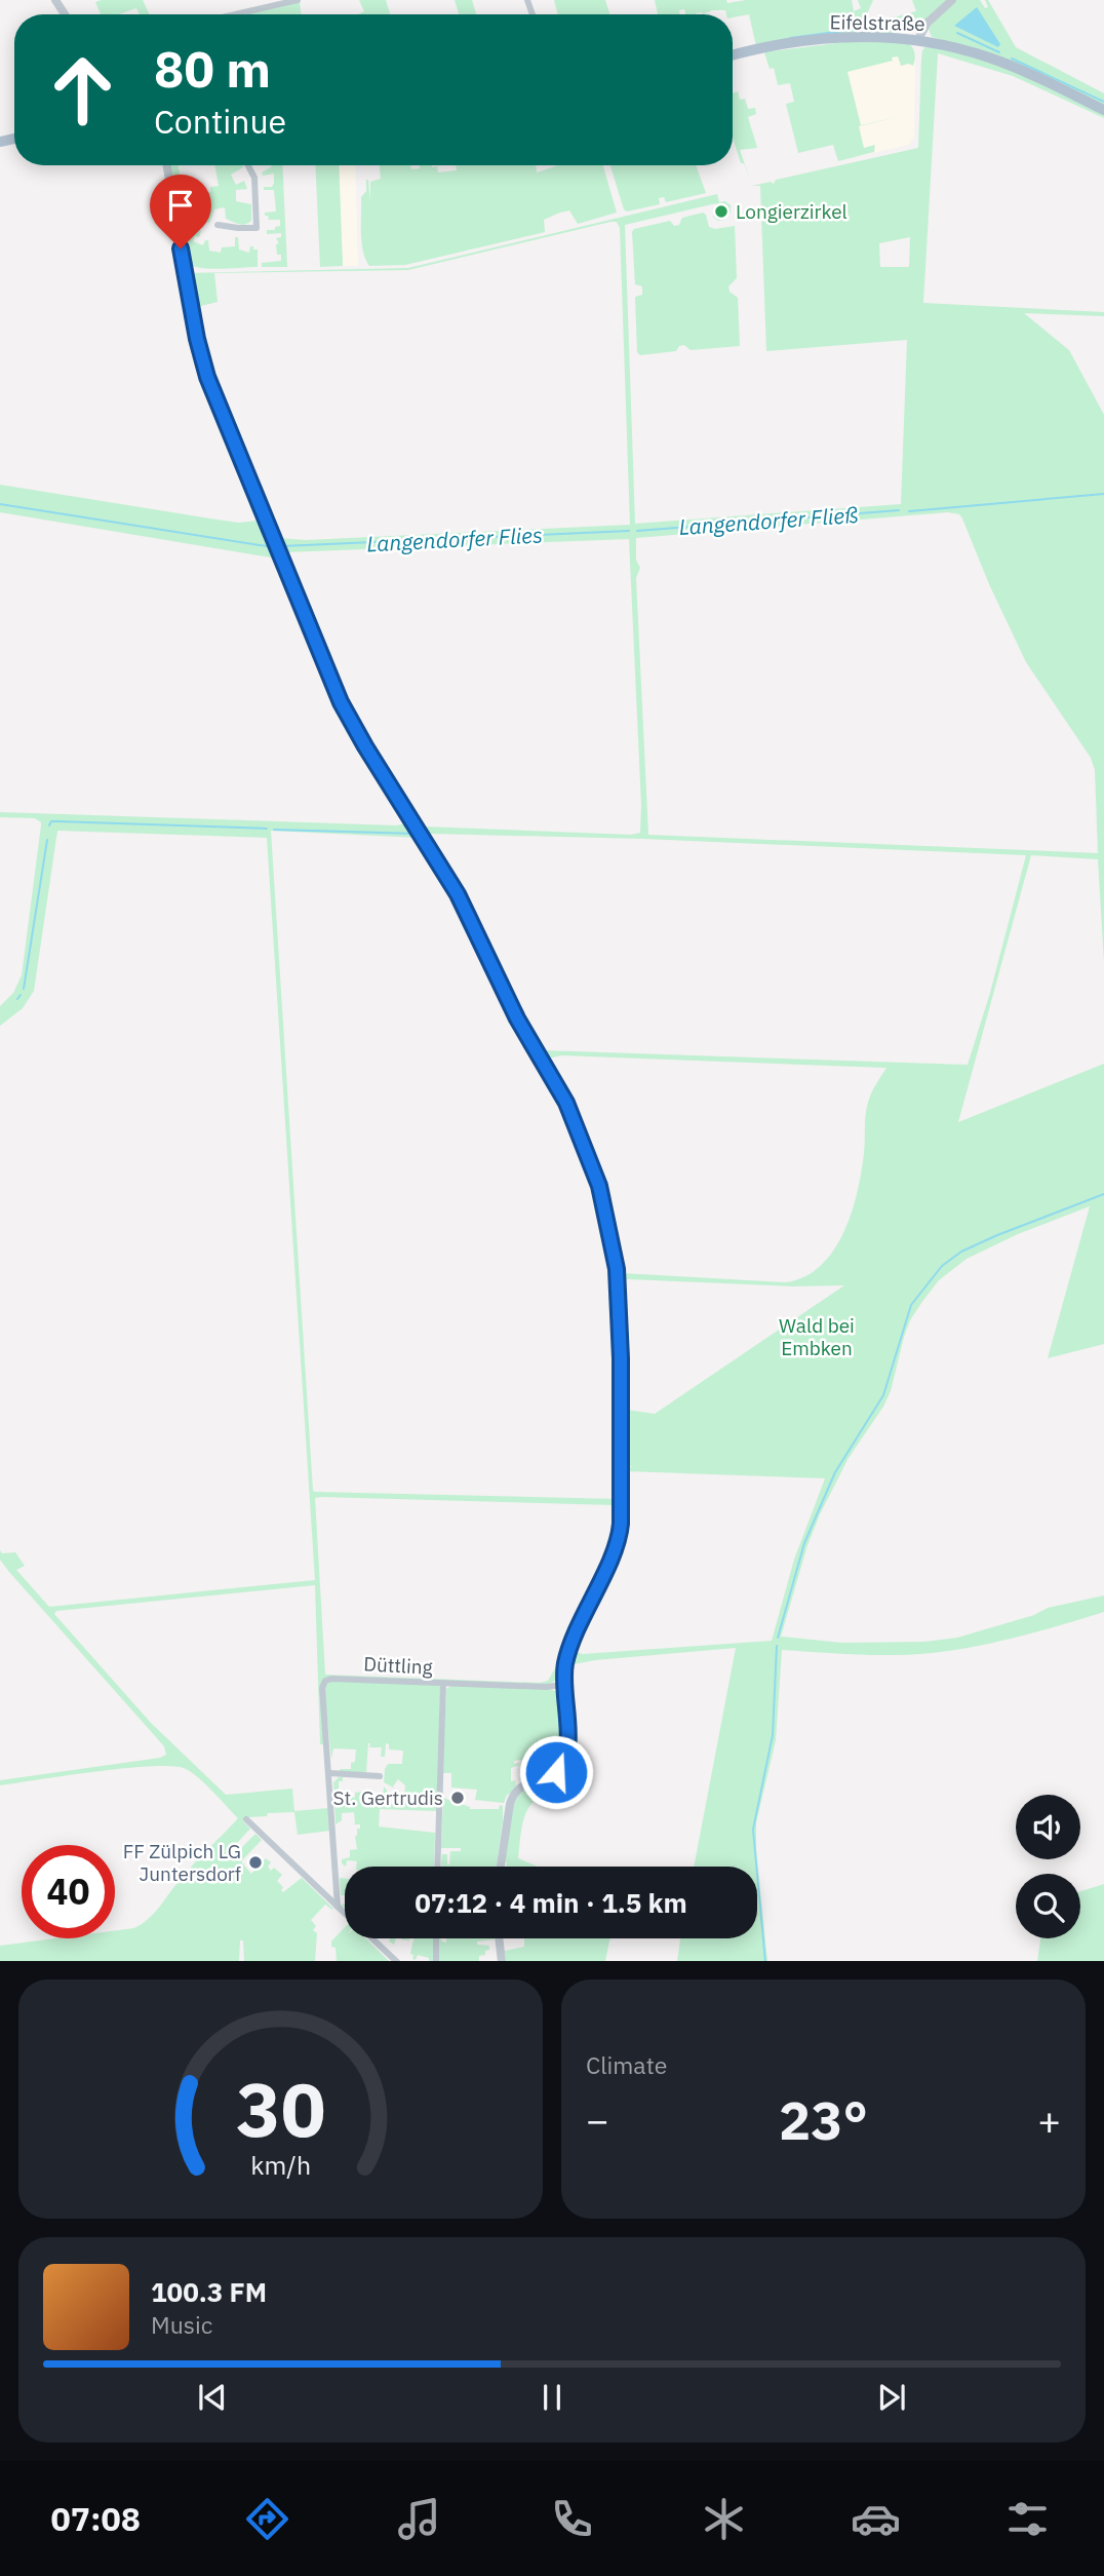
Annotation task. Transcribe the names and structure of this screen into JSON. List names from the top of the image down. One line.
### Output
{"streets":{"main road":["Eifelstraße"],"street":["Düttling"]},"water":["Langendorfer Fließ","Langendorfer Flies"],"parks":["Wald bei Embken"],"places":["Longierzirkel","St. Gertrudis","FF Zülpich LG Juntersdorf"],"page":{"turn":["80 m","Continue"],"limit":"40","trip":"07:12 · 4 min · 1.5 km","tile":"Climate","heat":["−","23°","+"],"song":["100.3 FM","Music"],"tabs":"07:08","gauge":["30","km/h"]}}
